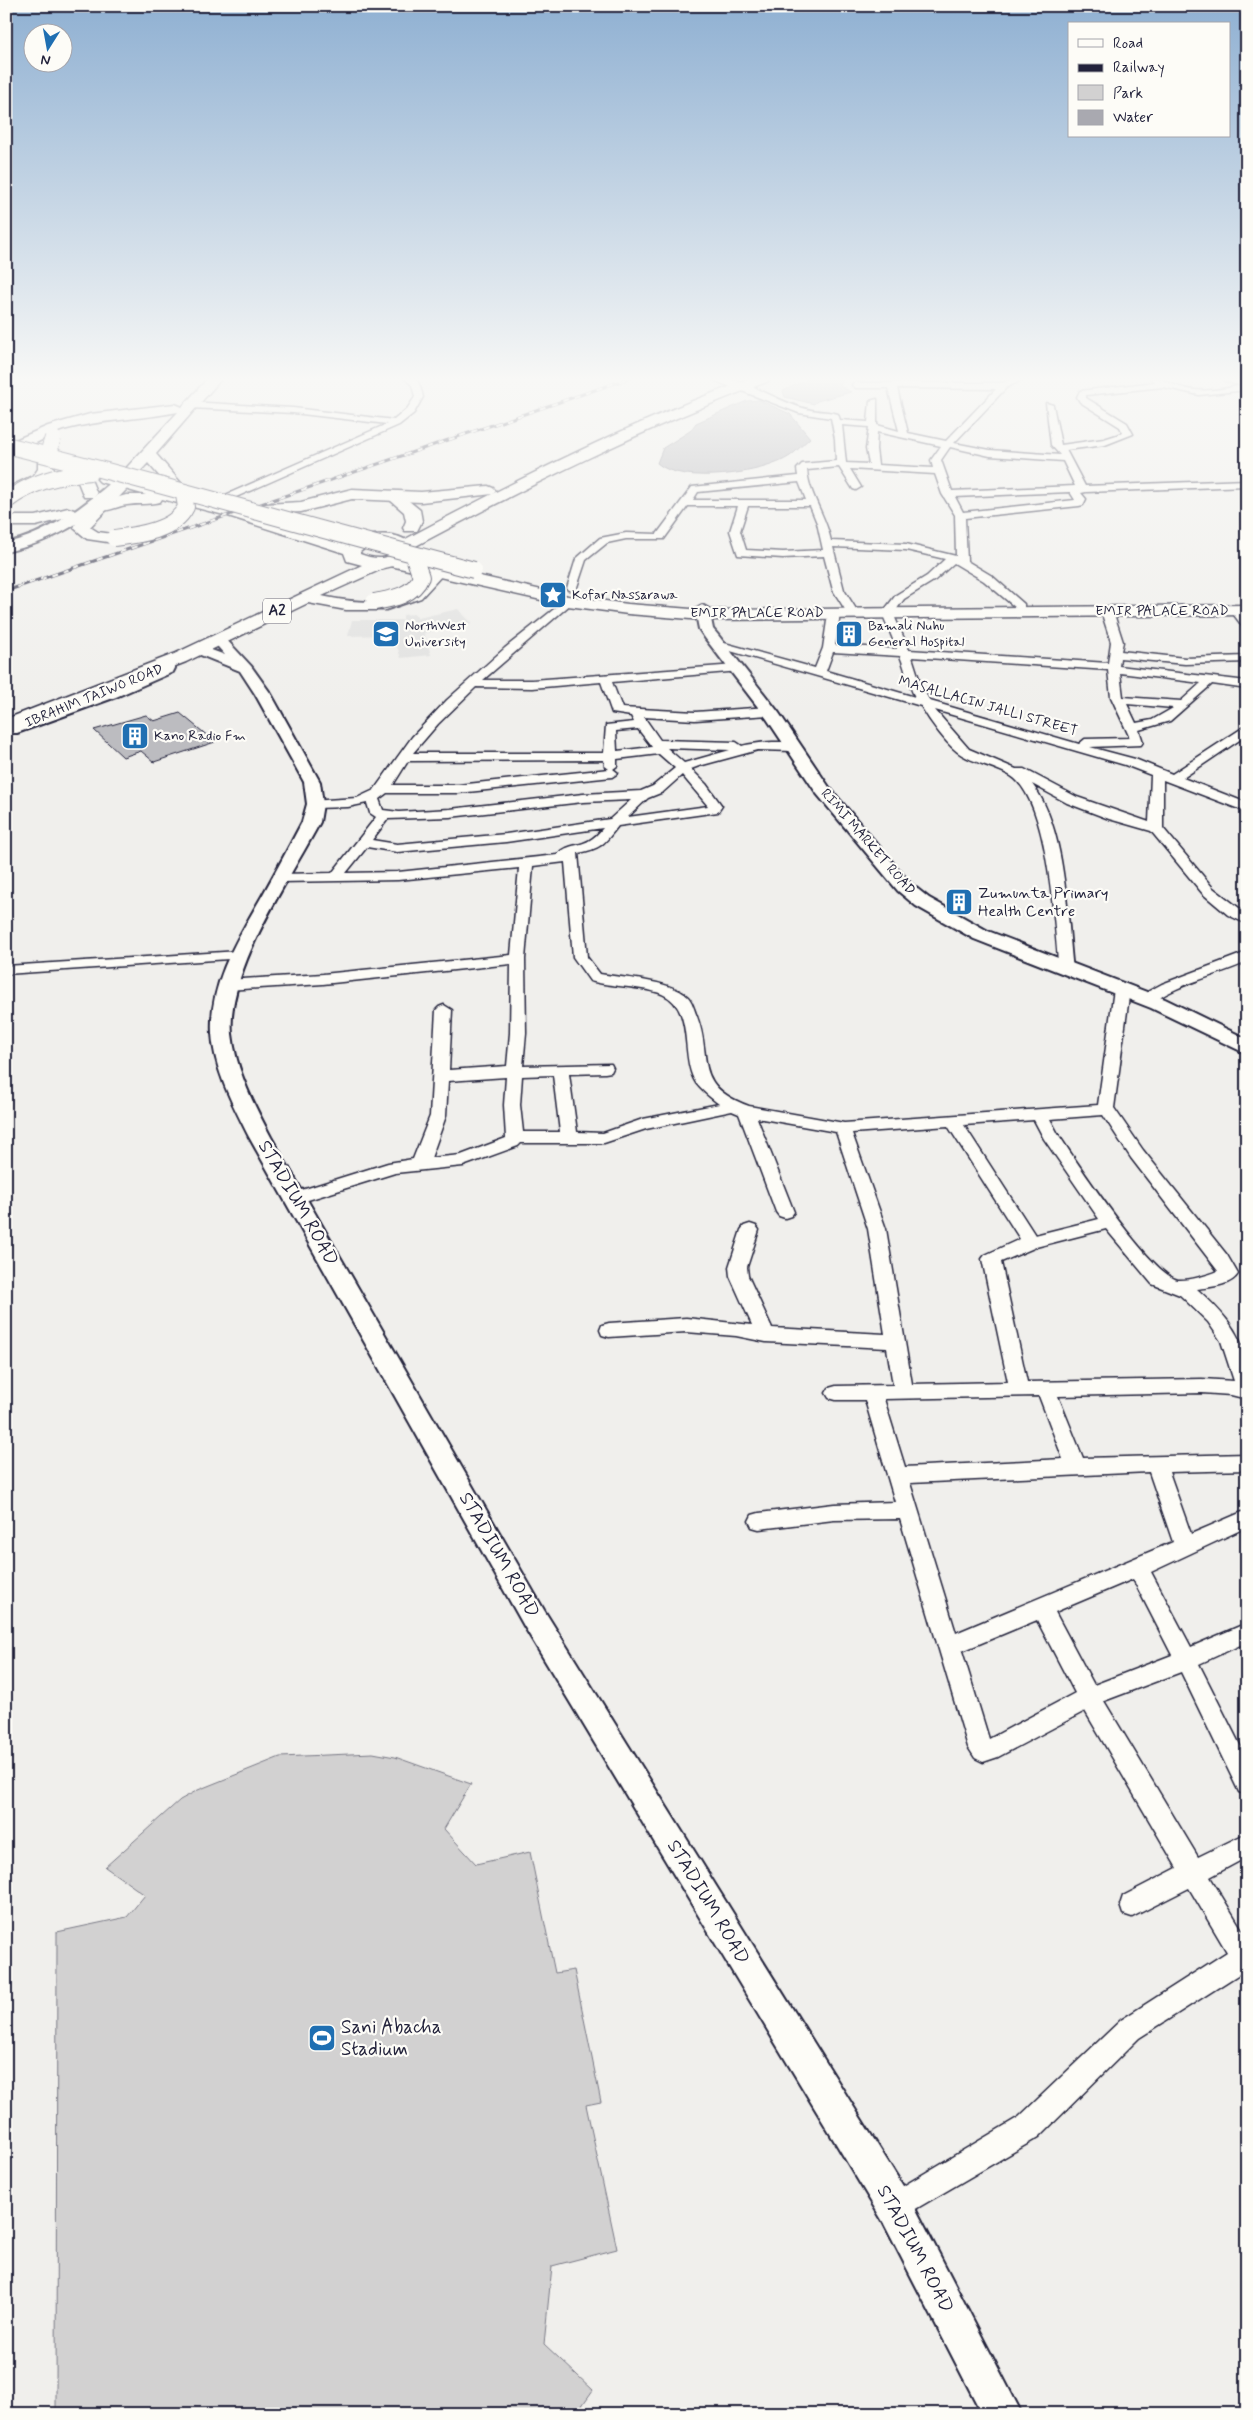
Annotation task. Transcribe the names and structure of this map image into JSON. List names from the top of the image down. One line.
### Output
{"streets":{"main road":["A2","EMIR PALACE ROAD","IBRAHIM TAIWO ROAD"],"street":["MASALLACIN JALLI STREET","RIMI MARKET ROAD","STADIUM ROAD"]},"crossings":[["A2","EMIR PALACE ROAD"],["A2","IBRAHIM TAIWO ROAD"],["EMIR PALACE ROAD","IBRAHIM TAIWO ROAD"],["EMIR PALACE ROAD","RIMI MARKET ROAD"],["MASALLACIN JALLI STREET","RIMI MARKET ROAD"]],"places":{"place":["Kofar Nassarawa"],"school or university":["NorthWest University"],"building":["Bamali Nuhu General Hospital","Kano Radio Fm","Zumunta Primary Health Centre"],"sports":["Sani Abacha Stadium"]},"legend":["Road","Railway","Park","Water"],"north":"bottom"}
